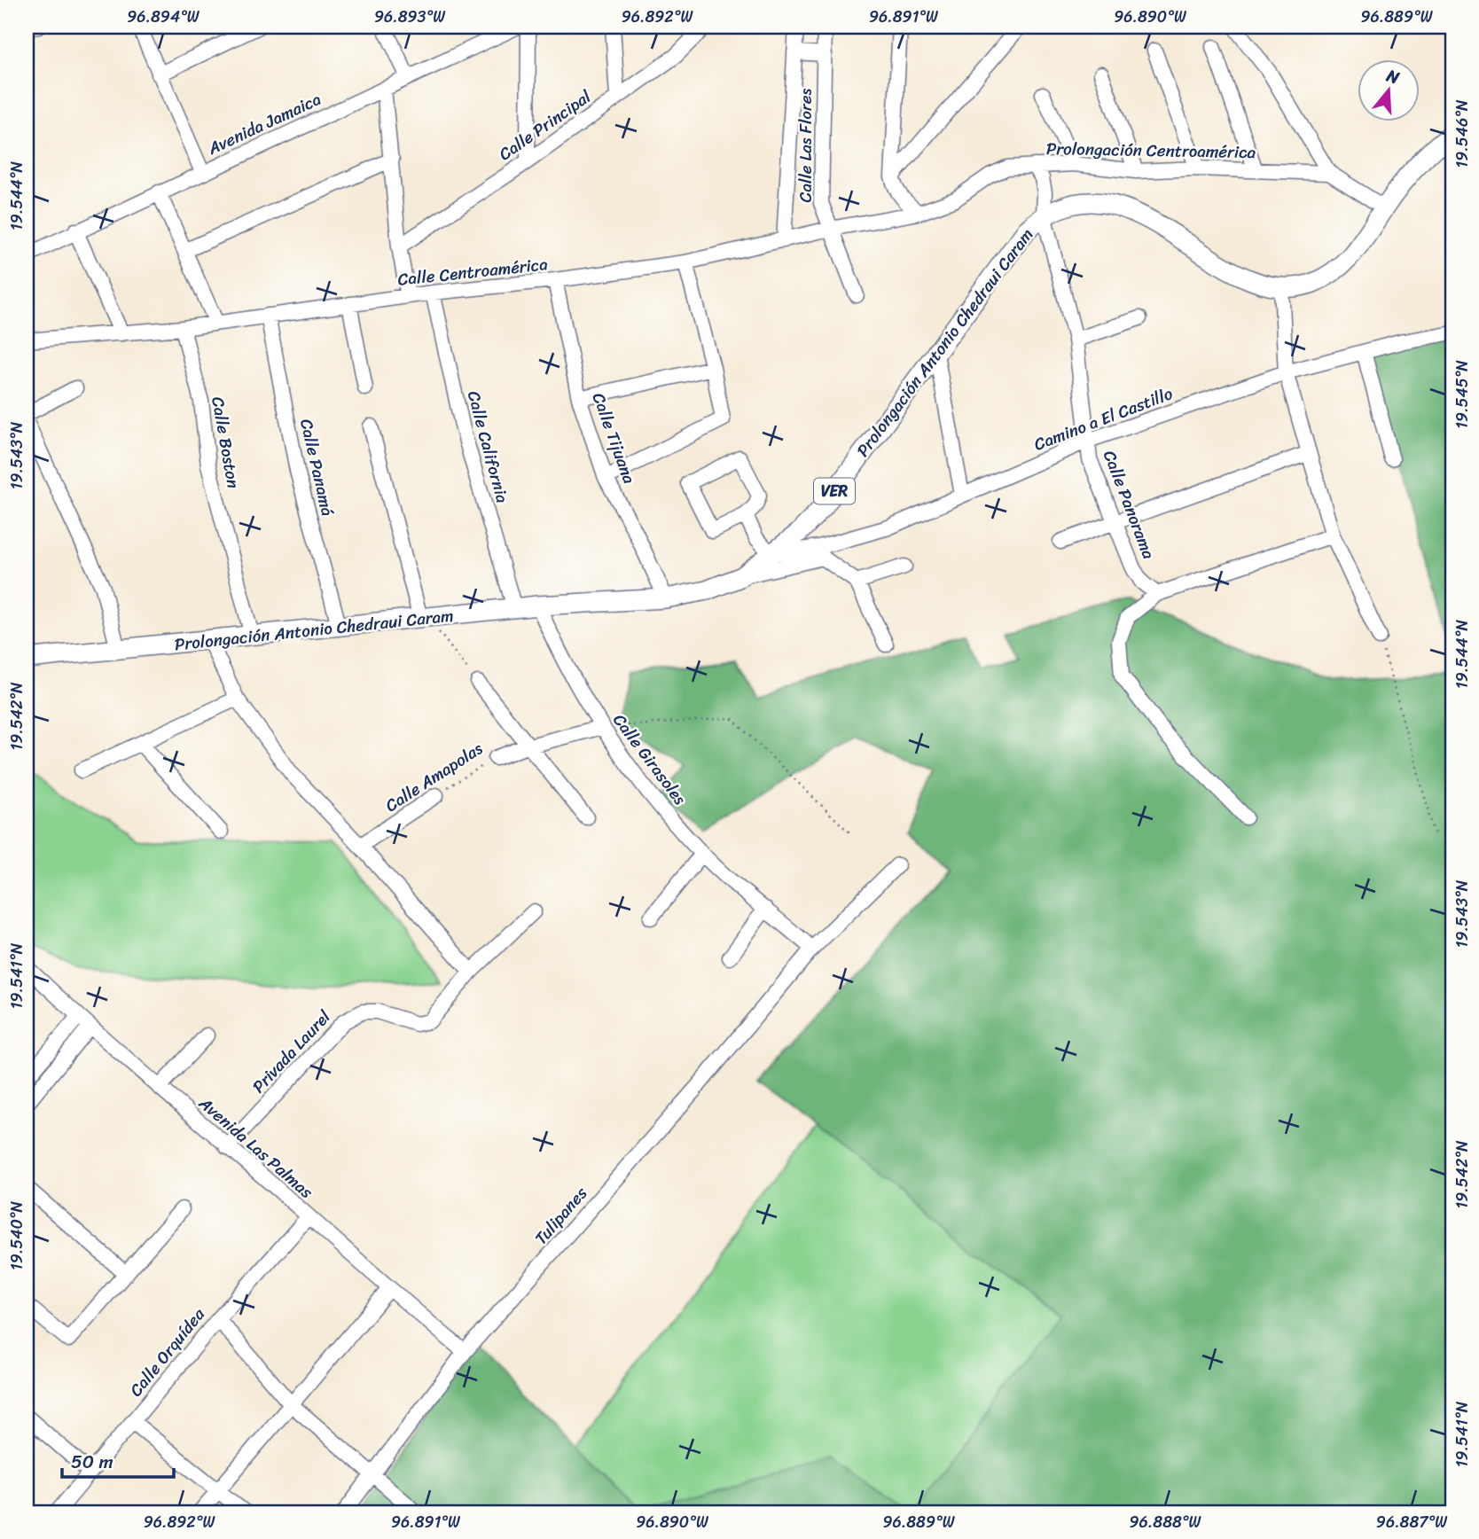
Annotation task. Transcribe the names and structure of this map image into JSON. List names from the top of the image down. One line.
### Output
{"streets":{"main road":["Prolongación Antonio Chedraui Caram","VER"],"street":["Avenida Jamaica","Calle Principal","Calle Las Flores","Prolongación Centroamérica","Calle Centroamérica","Camino a El Castillo","Calle Tijuana","Calle Boston","Calle California","Calle Panamá","Calle Panorama","Calle Girasoles","Calle Amapolas","Privada Laurel","Avenida Las Palmas","Tulipanes","Calle Orquídea"]},"crossings":[["Calle Las Flores","Calle Centroamérica"],["Prolongación Centroamérica","Calle Centroamérica"],["Prolongación Centroamérica","Calle Panorama"],["Calle Centroamérica","Calle Tijuana"],["Calle Centroamérica","Calle Boston"],["Calle Centroamérica","Calle California"],["Calle Centroamérica","Calle Panamá"],["Prolongación Antonio Chedraui Caram","Camino a El Castillo"],["Prolongación Antonio Chedraui Caram","Calle Tijuana"],["Prolongación Antonio Chedraui Caram","Calle Boston"],["Prolongación Antonio Chedraui Caram","Calle California"],["Prolongación Antonio Chedraui Caram","Calle Panamá"],["Prolongación Antonio Chedraui Caram","Calle Panorama"],["Prolongación Antonio Chedraui Caram","Calle Girasoles"],["Camino a El Castillo","Calle Panorama"],["Calle Girasoles","Calle Amapolas"],["Calle Girasoles","Tulipanes"],["Privada Laurel","Avenida Las Palmas"],["Avenida Las Palmas","Tulipanes"],["Avenida Las Palmas","Calle Orquídea"]],"scale_bar":"50 m","north":"top","coordinates":["96.894°W","96.893°W","96.892°W","96.891°W","96.890°W","96.889°W","19.546°N","19.544°N","19.545°N","19.543°N","19.542°N","19.541°N","19.540°N","96.888°W","96.887°W"]}
